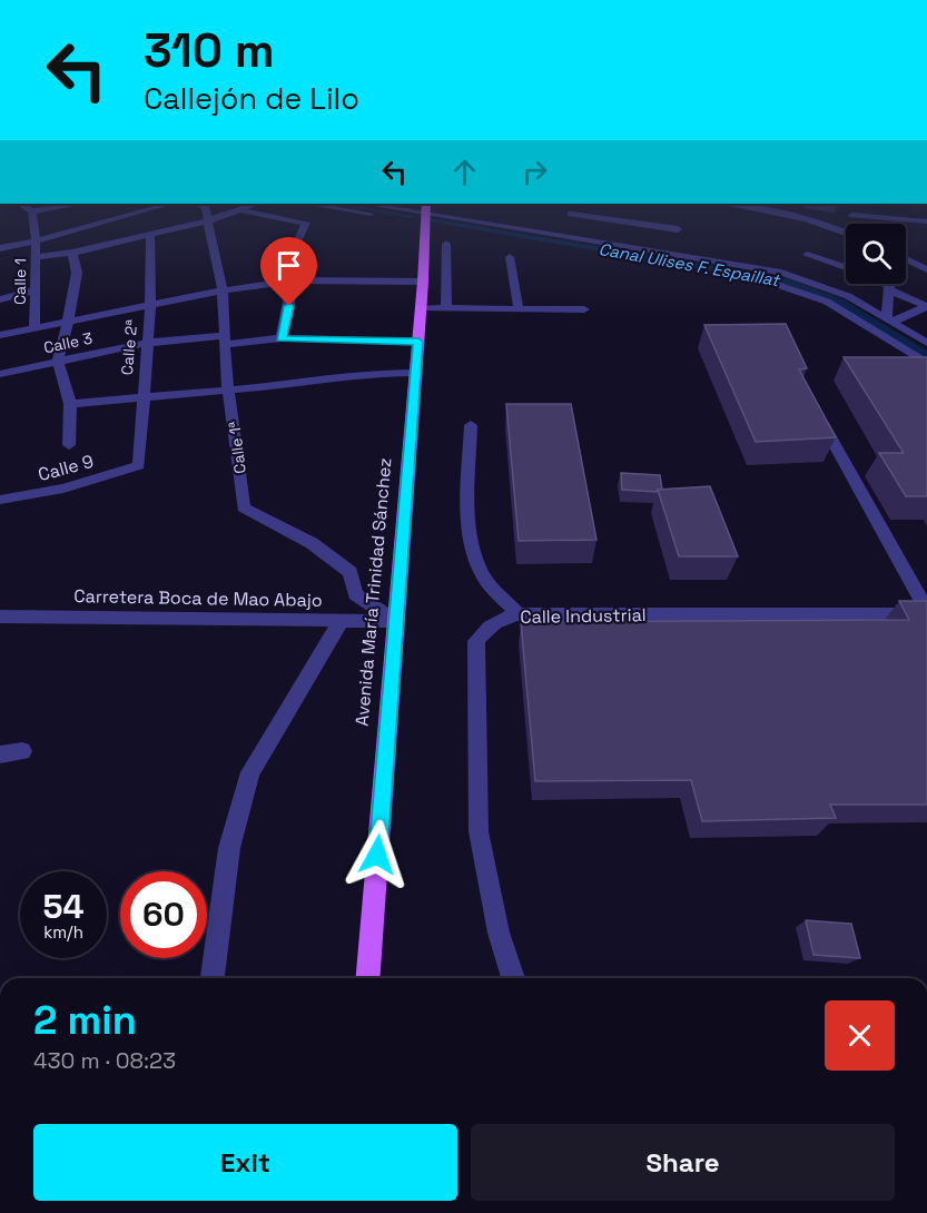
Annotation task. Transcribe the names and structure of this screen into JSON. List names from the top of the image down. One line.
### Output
{"streets":{"main road":["Avenida María Trinidad Sánchez"],"street":["Calle 1","Calle 3","Calle 2ª","Calle 1ª","Calle 9","Carretera Boca de Mao Abajo","Calle Industrial"]},"crossings":[["Calle 3","Calle 2ª"],["Calle 3","Calle 1ª"],["Calle 3","Avenida María Trinidad Sánchez"],["Calle 2ª","Calle 9"],["Calle 1ª","Avenida María Trinidad Sánchez"],["Calle 1ª","Carretera Boca de Mao Abajo"],["Avenida María Trinidad Sánchez","Carretera Boca de Mao Abajo"]],"water":["Canal Ulises F. Espaillat"],"page":{"turn":["310 m","Callejón de Lilo"],"speed":"54 km/h","limit":"60","heading":["2 min","430 m · 08:23"],"buttons":["Exit","Share"]}}
